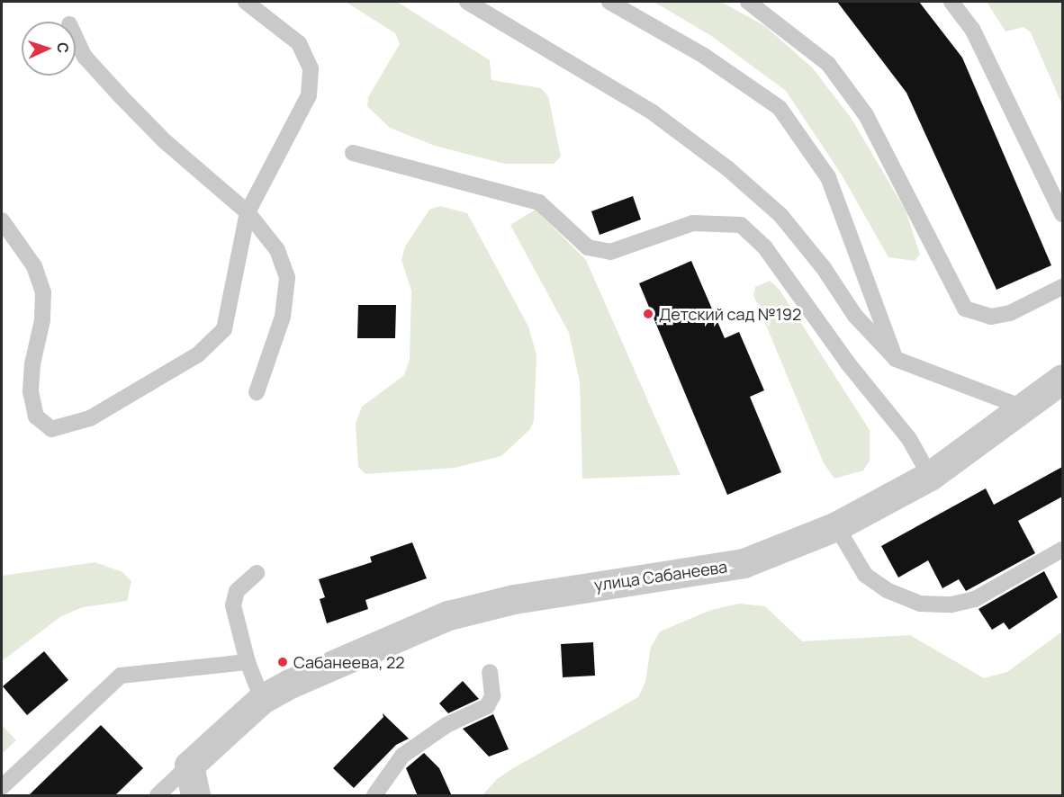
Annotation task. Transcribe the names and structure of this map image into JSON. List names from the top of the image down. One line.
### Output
{"streets":{"street":["улица Сабанеева"]},"places":["Детский сад №192","Сабанеева, 22"],"north":"right"}
